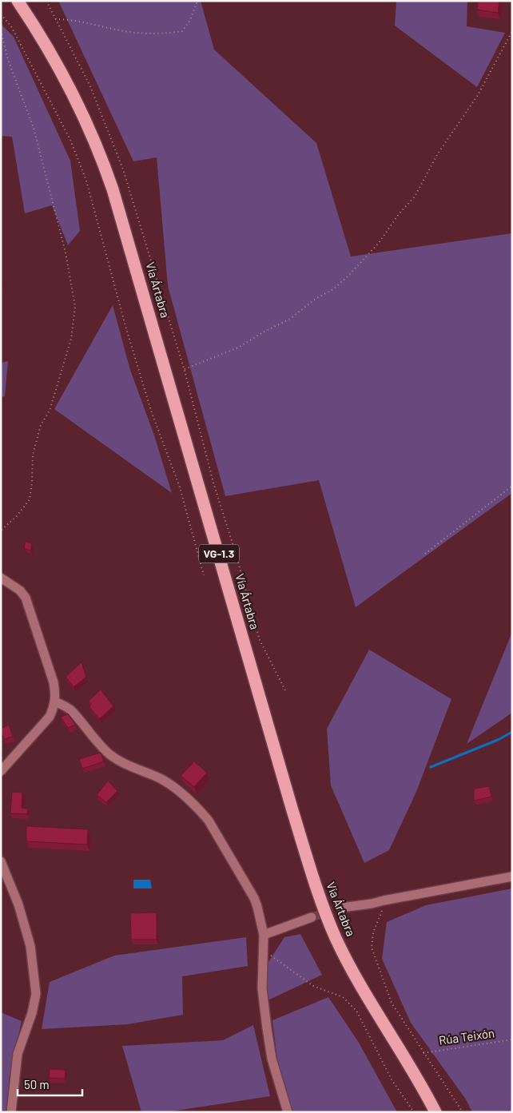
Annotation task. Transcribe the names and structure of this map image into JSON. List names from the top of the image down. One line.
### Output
{"streets":{"highway":["Vía Ártabra","VG-1.3"],"path":["Rúa Teixón"]},"scale_bar":"50 m"}
